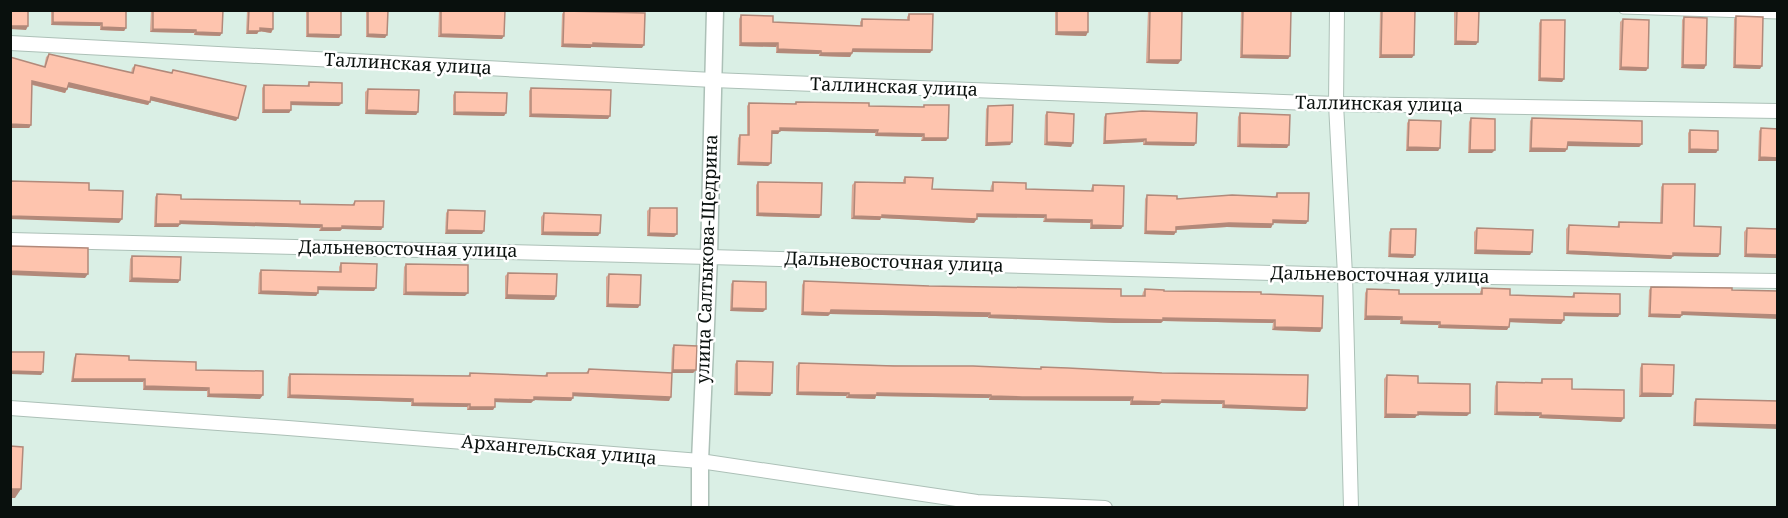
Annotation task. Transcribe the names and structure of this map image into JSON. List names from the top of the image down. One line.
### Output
{"streets":{"street":["Таллинская улица","Дальневосточная улица","улица Салтыкова-Щедрина","Архангельская улица"]},"crossings":[["Таллинская улица","улица Салтыкова-Щедрина"],["Дальневосточная улица","улица Салтыкова-Щедрина"],["улица Салтыкова-Щедрина","Архангельская улица"]]}
